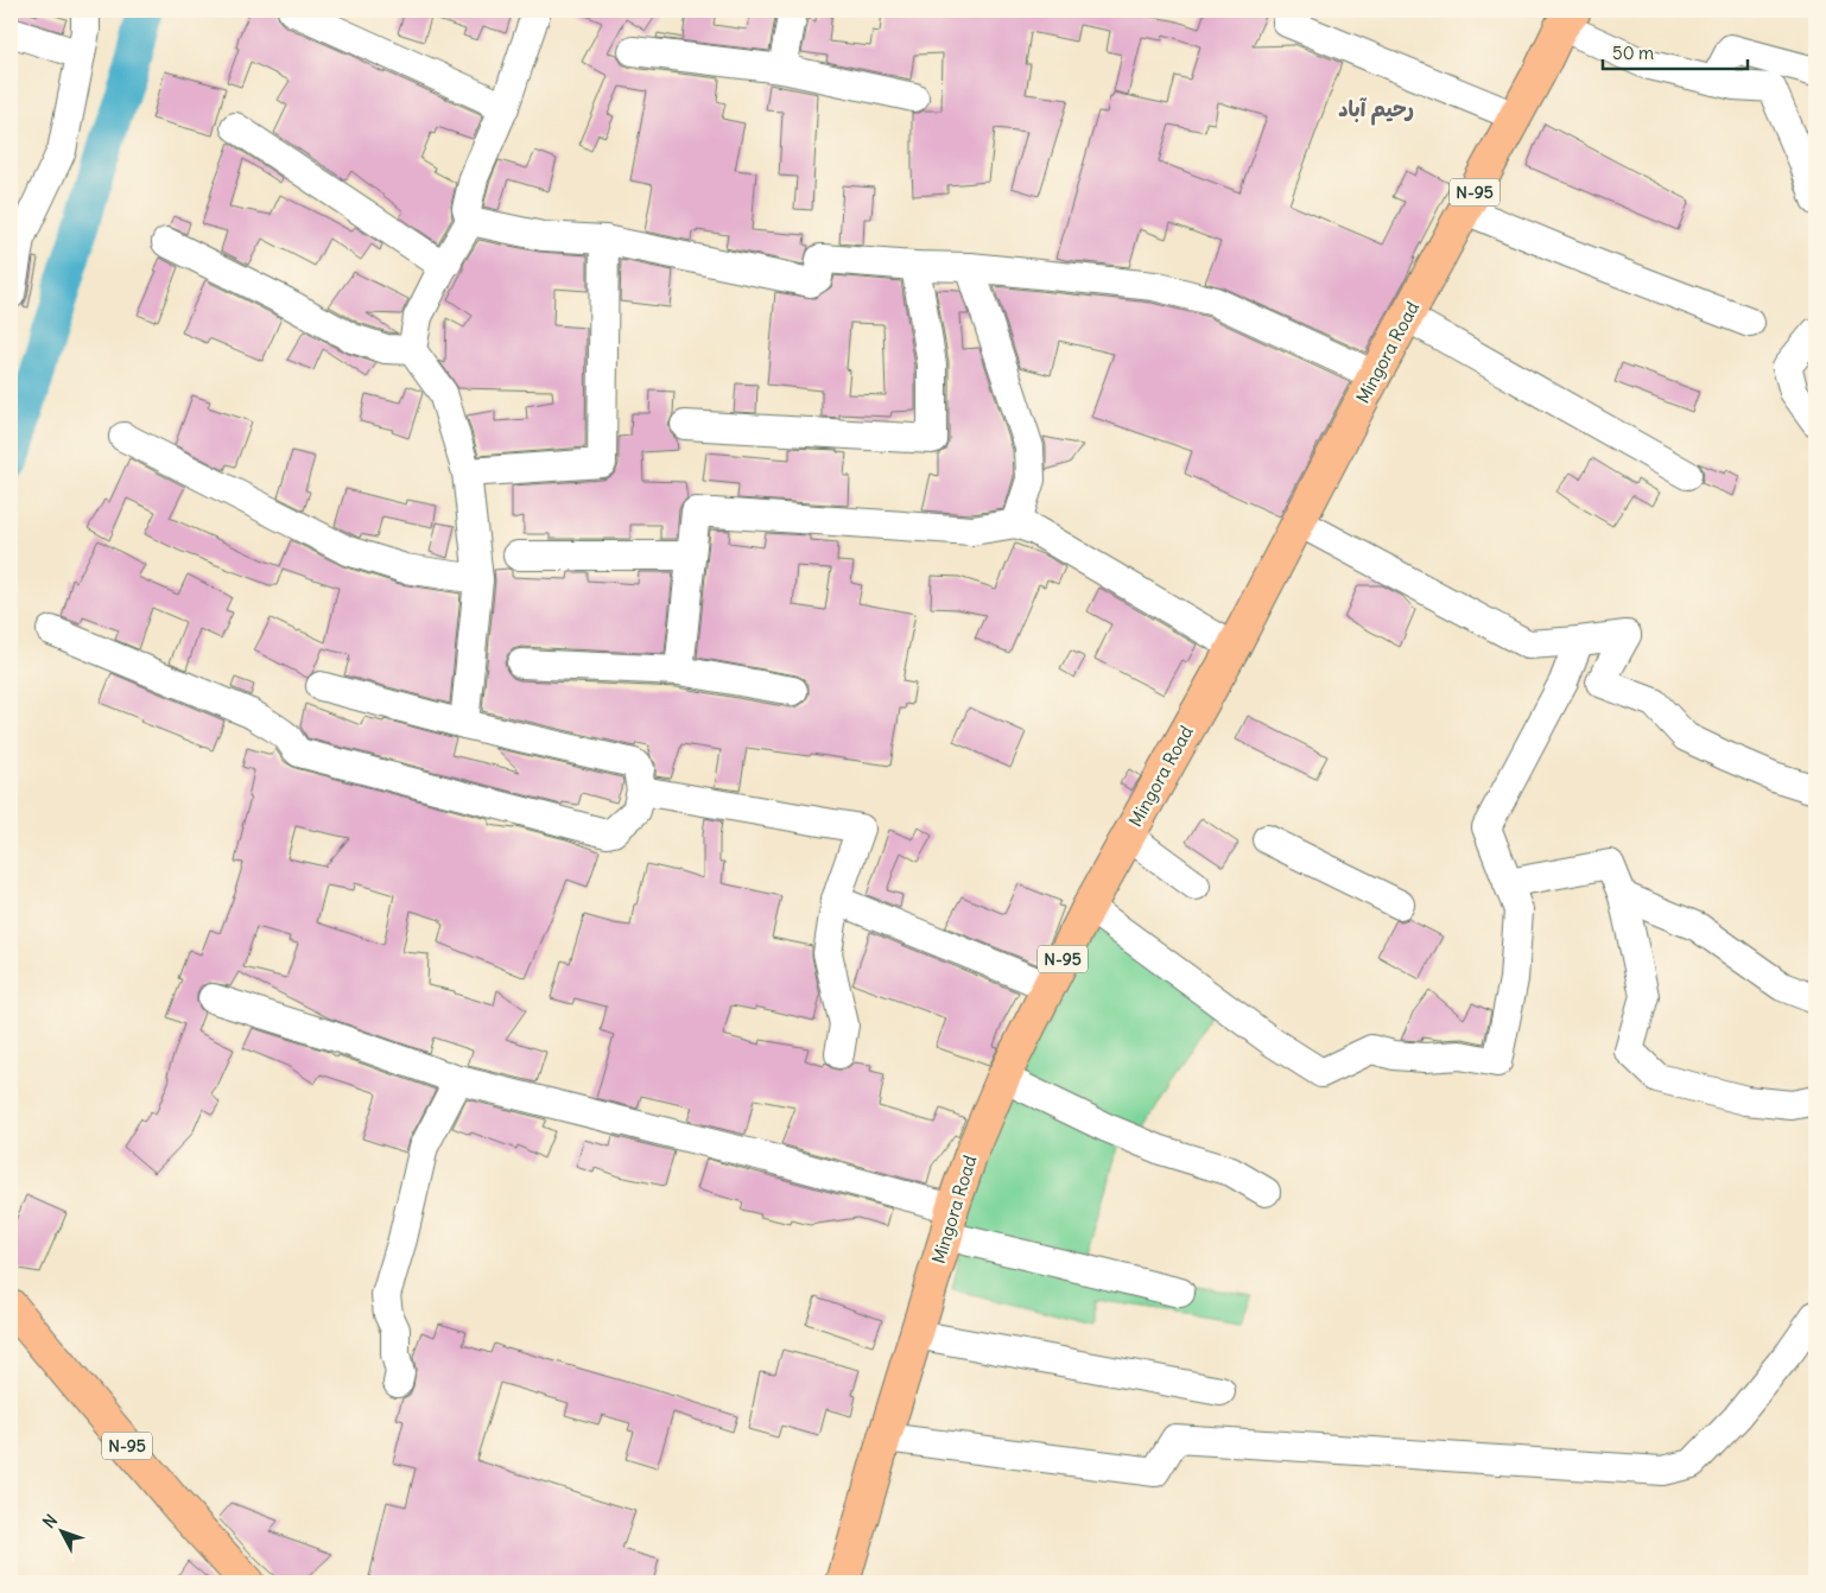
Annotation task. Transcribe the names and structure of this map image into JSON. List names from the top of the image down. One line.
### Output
{"streets":{"main road":["N-95","Mingora Road"]},"districts":["رحیم آباد"],"scale_bar":"50 m","north":"top left"}
